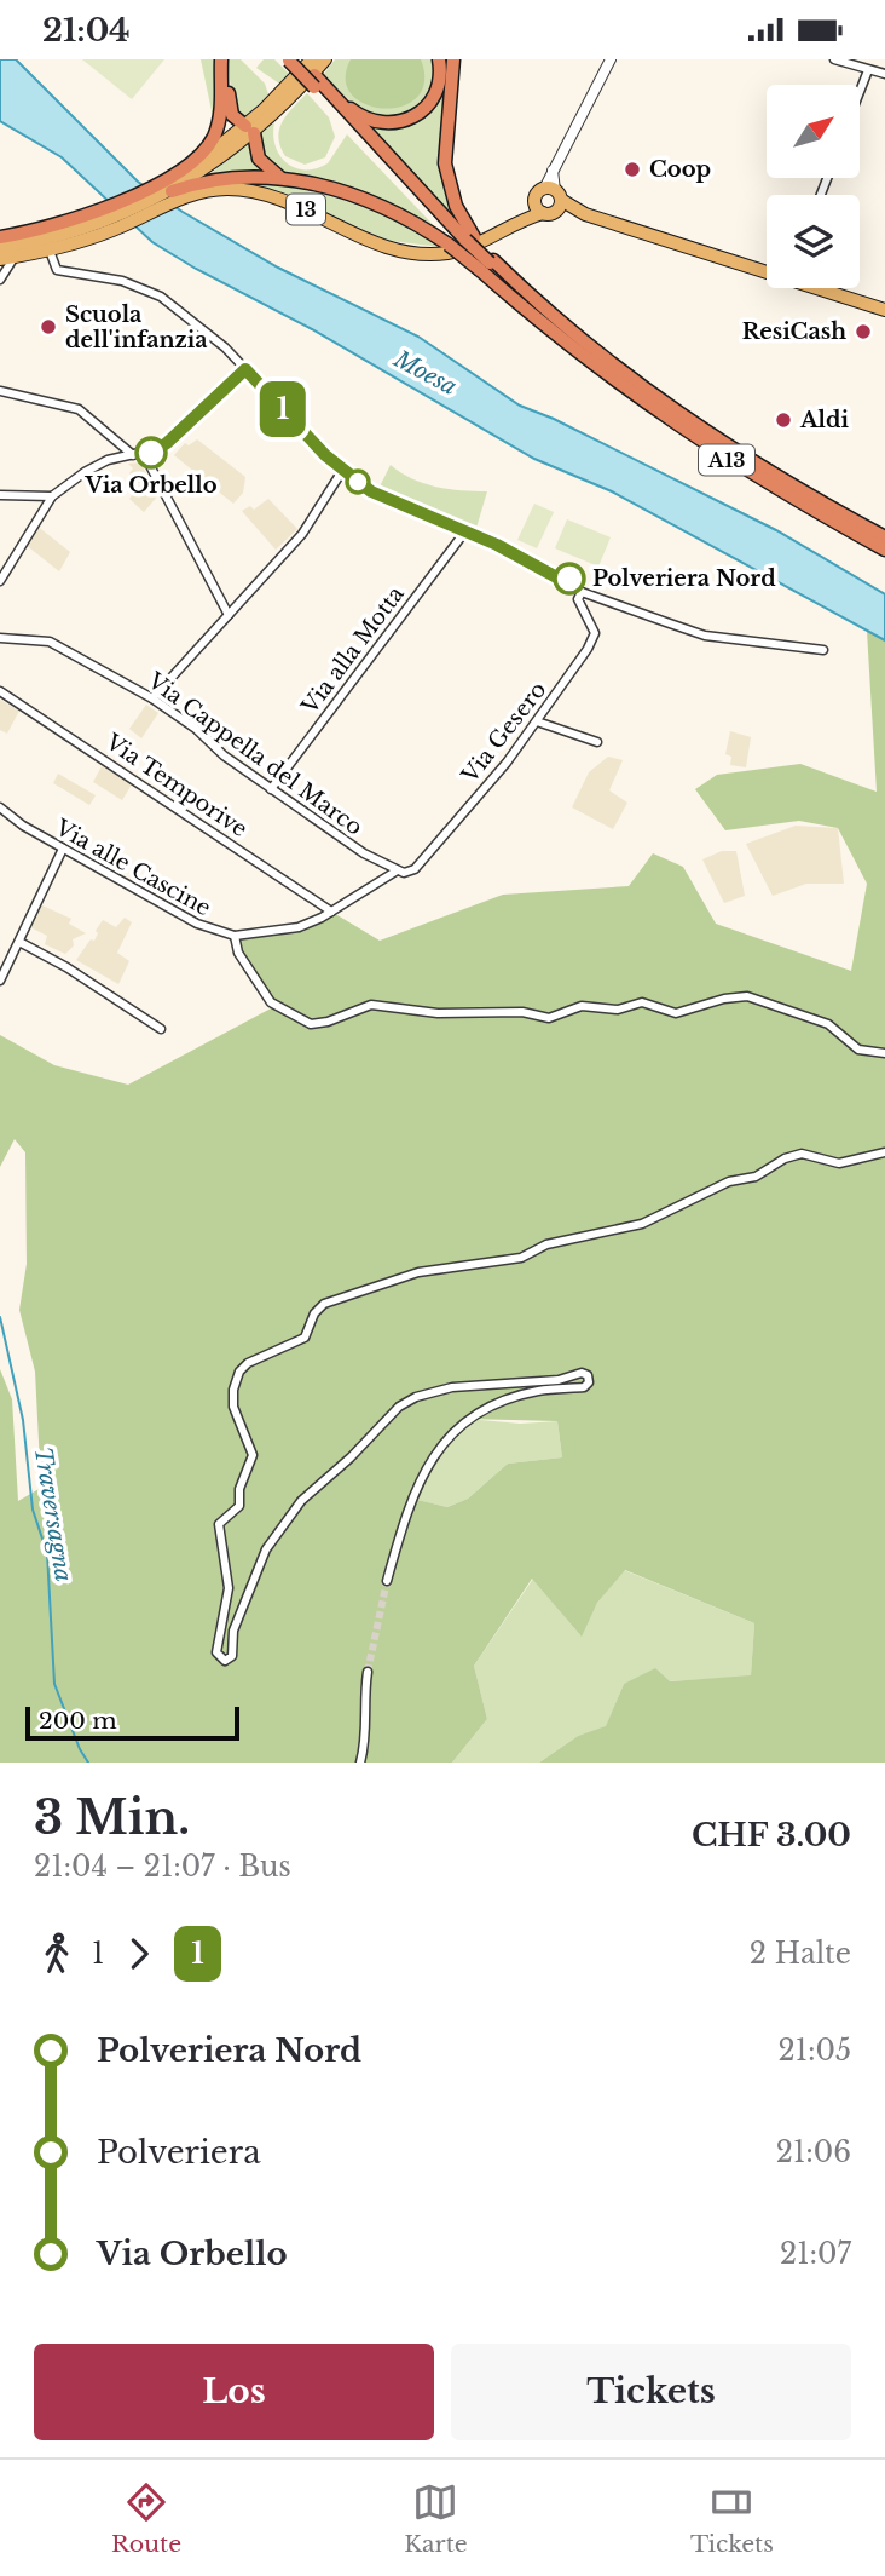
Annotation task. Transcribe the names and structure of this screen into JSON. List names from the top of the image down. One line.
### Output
{"streets":{"highway":["A13"],"main road":["13"],"street":["Via alla Motta","Via Gesero","Via Cappella del Marco","Via Temporive","Via alle Cascine"]},"crossings":[["13","A13"],["Via alla Motta","Via Cappella del Marco"],["Via Gesero","Via Cappella del Marco"],["Via Gesero","Via alle Cascine"],["Via Cappella del Marco","Via alle Cascine"],["Via Temporive","Via alle Cascine"]],"water":["Moesa","Traversagna"],"places":["Coop","Scuola dell'infanzia","ResiCash","Aldi","Via Orbello","Polveriera Nord"],"lines":["bus line 1"],"scale_bar":"200 m","north":"top right","page":{"status":"21:04","on_map":"1","scale":"200 m","heading":["3 Min.","21:04 – 21:07 · Bus","CHF 3.00"],"legs":["1","1","2 Halte"],"list":[{"name":"Polveriera Nord","value":"21:05"},{"name":"Polveriera","value":"21:06"},{"name":"Via Orbello","value":"21:07"}],"buttons":["Los","Tickets"],"tabs":["Route","Karte","Tickets"]}}
